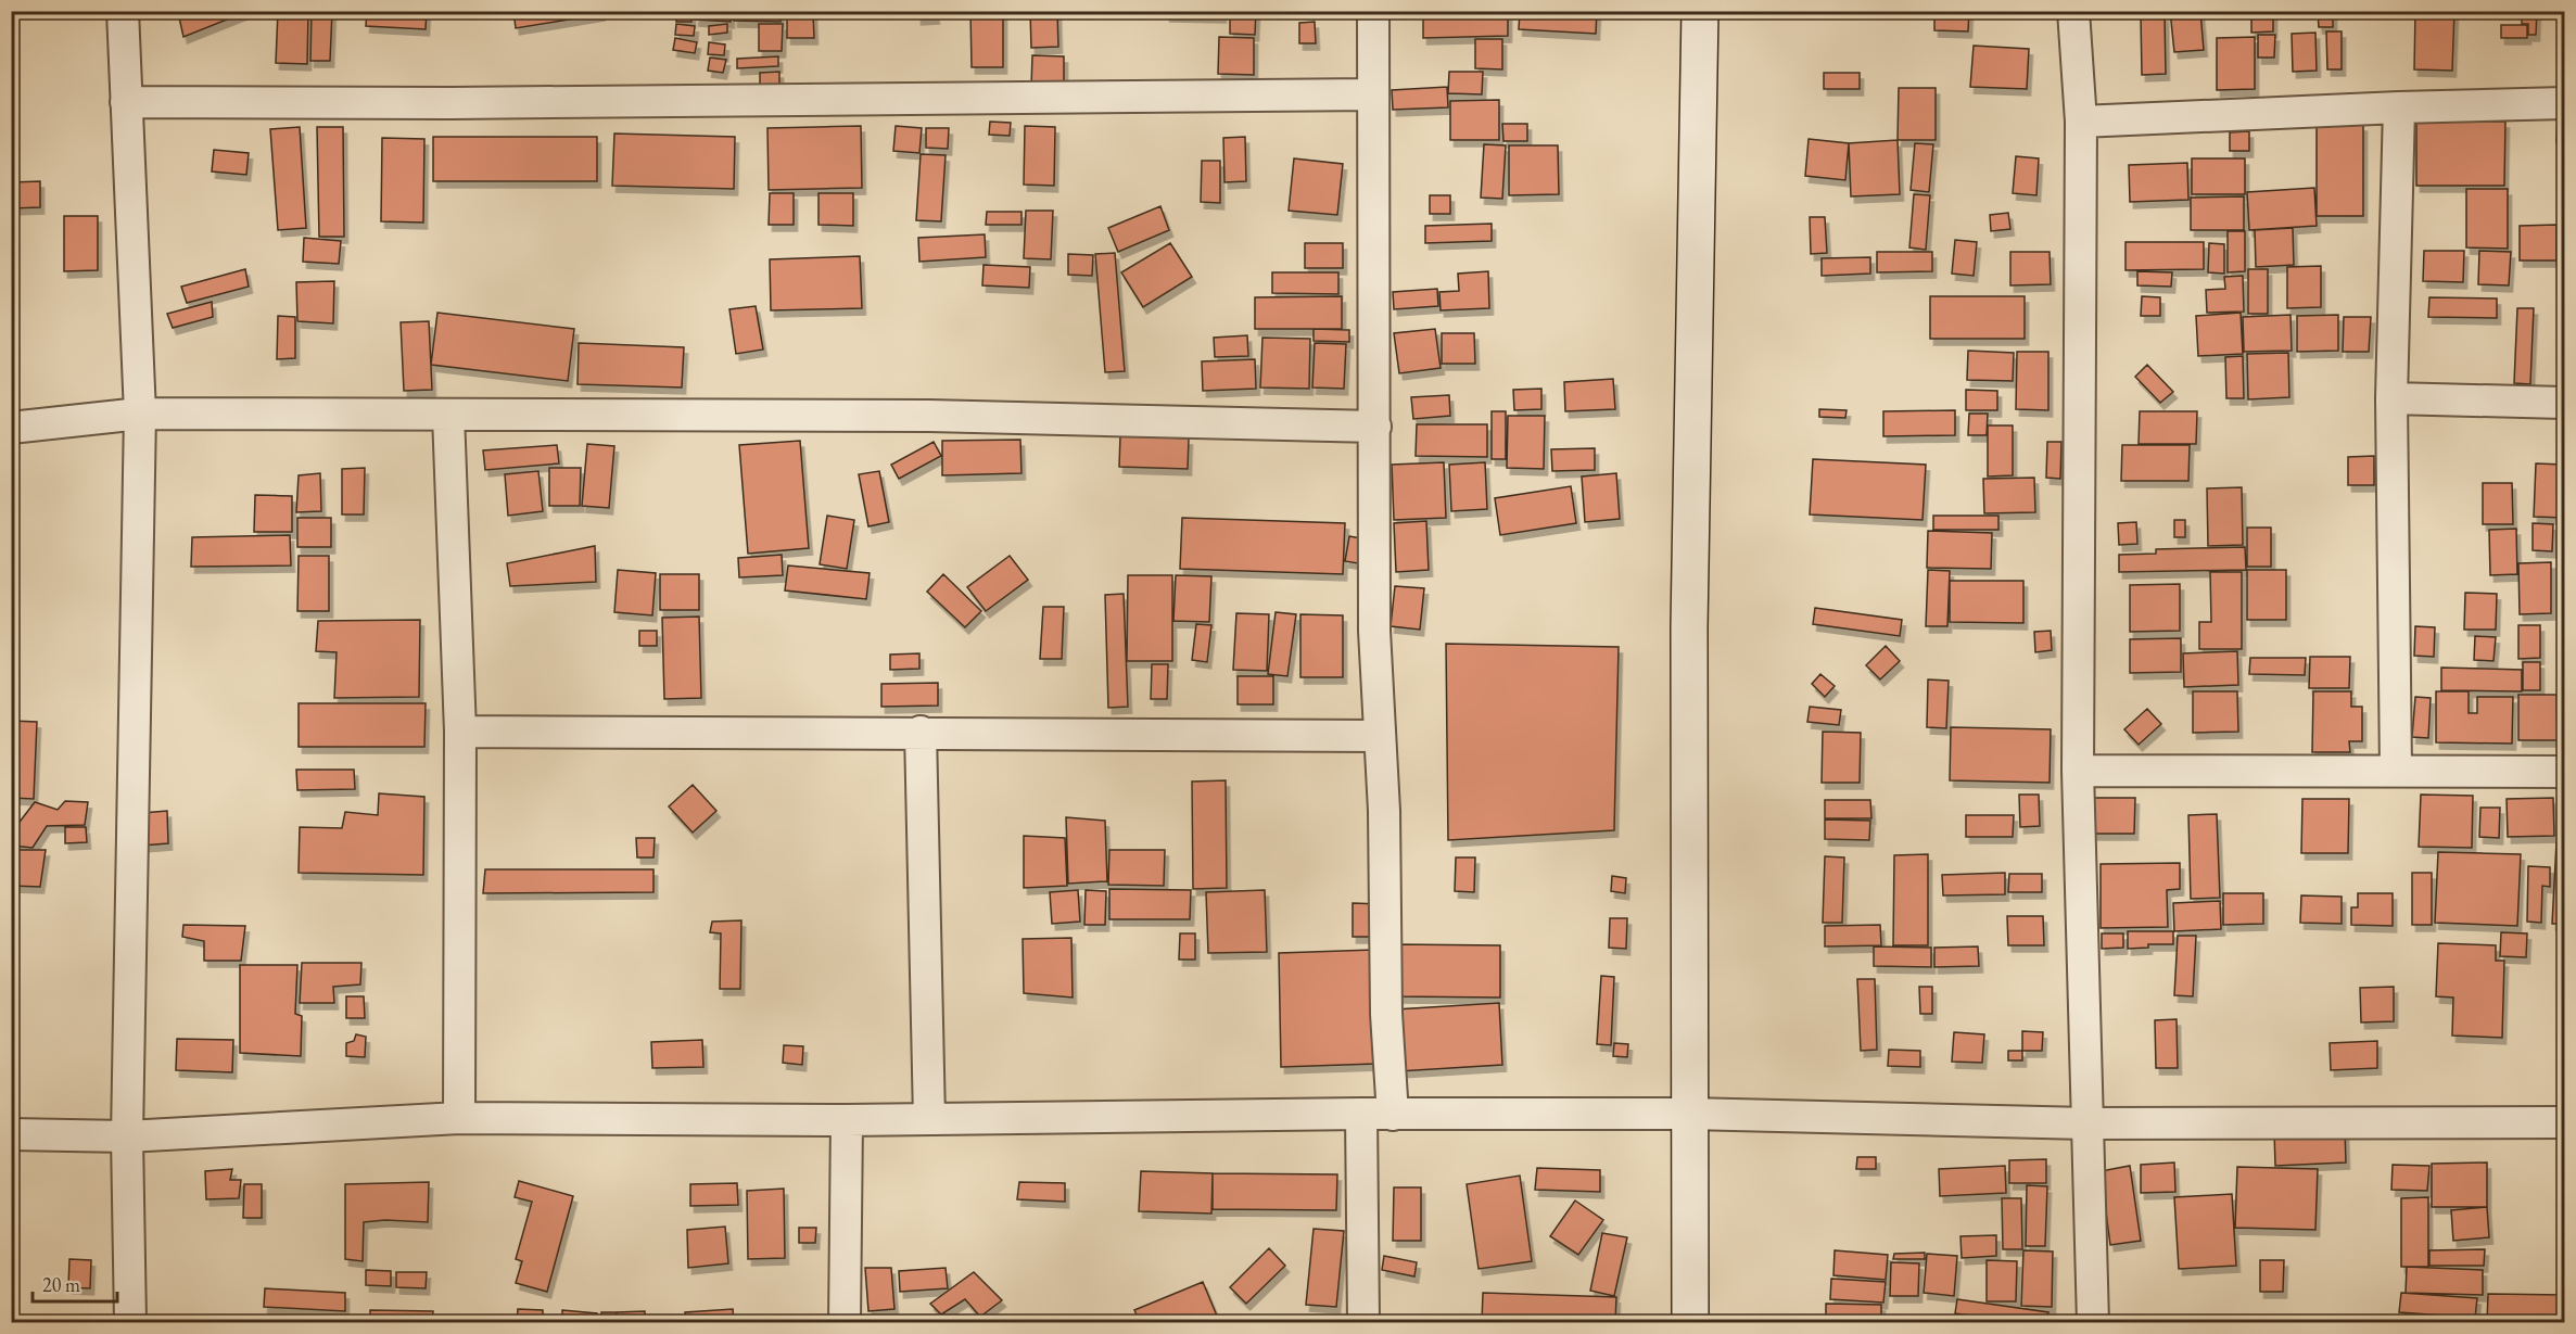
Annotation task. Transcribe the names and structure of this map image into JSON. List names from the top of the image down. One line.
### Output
{"scale_bar":"20 m"}
